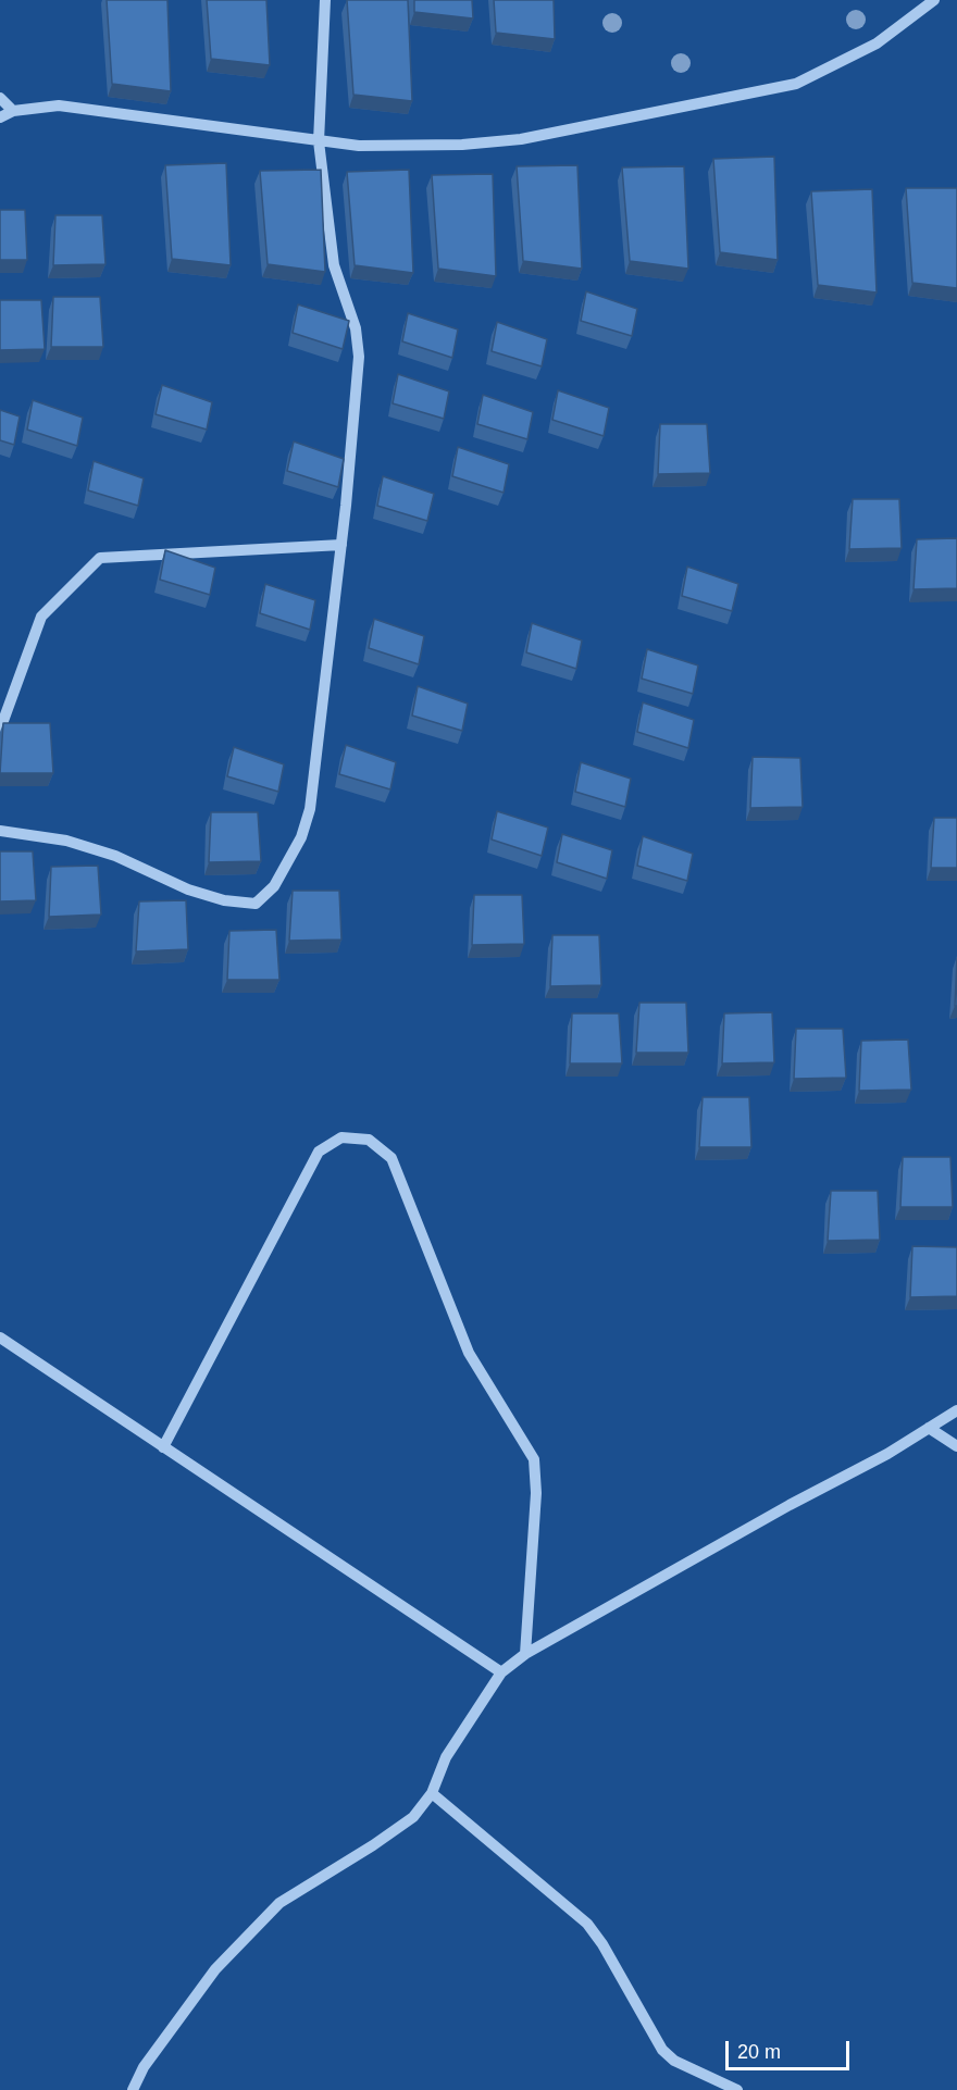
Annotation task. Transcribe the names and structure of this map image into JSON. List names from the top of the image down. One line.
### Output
{"scale_bar":"20 m"}
